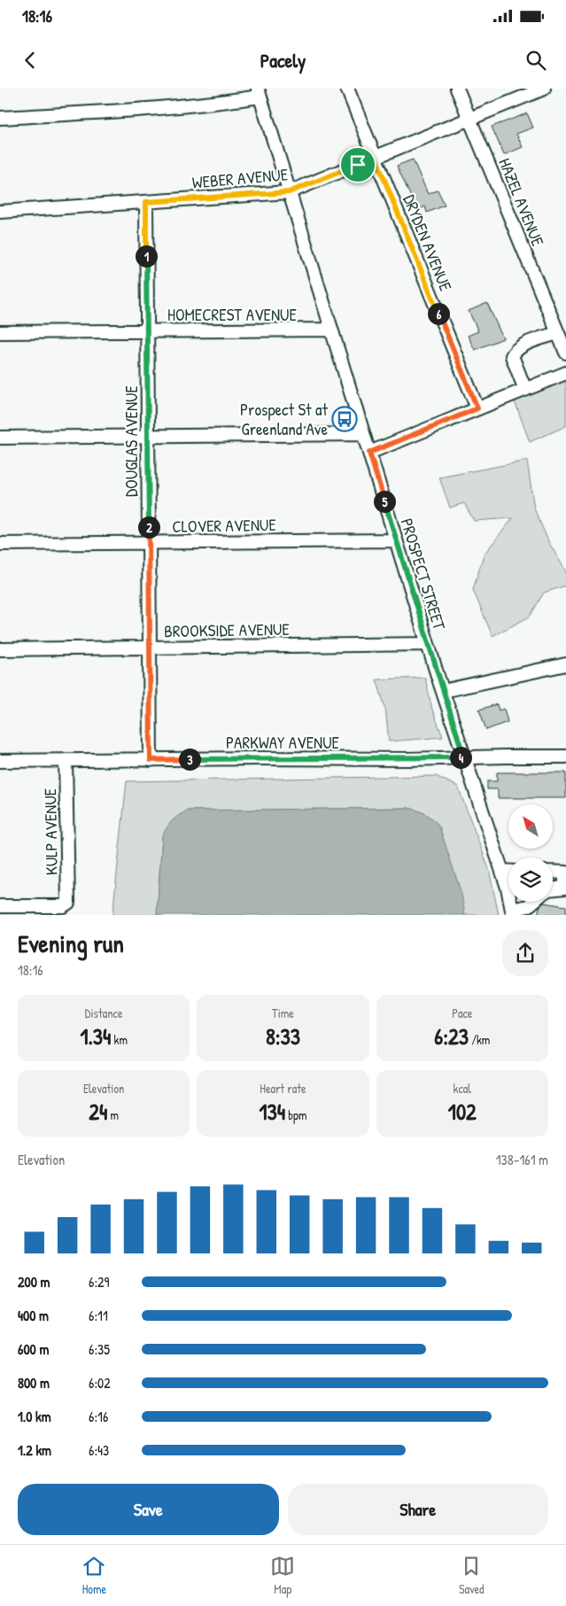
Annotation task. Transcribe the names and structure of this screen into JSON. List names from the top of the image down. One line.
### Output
{"streets":{"street":["WEBER AVENUE","HAZEL AVENUE","DRYDEN AVENUE","HOMECREST AVENUE","DOUGLAS AVENUE","CLOVER AVENUE","PROSPECT STREET","BROOKSIDE AVENUE","PARKWAY AVENUE","KULP AVENUE"]},"crossings":[["WEBER AVENUE","HAZEL AVENUE"],["WEBER AVENUE","DRYDEN AVENUE"],["WEBER AVENUE","DOUGLAS AVENUE"],["WEBER AVENUE","PROSPECT STREET"],["HOMECREST AVENUE","DOUGLAS AVENUE"],["HOMECREST AVENUE","PROSPECT STREET"],["DOUGLAS AVENUE","CLOVER AVENUE"],["DOUGLAS AVENUE","BROOKSIDE AVENUE"],["DOUGLAS AVENUE","PARKWAY AVENUE"],["CLOVER AVENUE","PROSPECT STREET"],["PROSPECT STREET","BROOKSIDE AVENUE"],["PROSPECT STREET","PARKWAY AVENUE"],["PARKWAY AVENUE","KULP AVENUE"]],"places":{"bus stop":["Prospect St at Greenland Ave"]},"north":"top left","page":{"status":"18:16","header":"Pacely","pins":["1","6","5","2","4","3"],"heading":["Evening run","18:16"],"stats":[["Distance","1.34 km"],["Time","8:33"],["Pace","6:23 /km"],["Elevation","24 m"],["Heart rate","134 bpm"],["kcal","102"]],"chart":["Elevation","138–161 m"],"list":[{"name":"200 m","note":"6:29"},{"name":"400 m","note":"6:11"},{"name":"600 m","note":"6:35"},{"name":"800 m","note":"6:02"},{"name":"1.0 km","note":"6:16"},{"name":"1.2 km","note":"6:43"}],"buttons":["Save","Share"],"tabs":["Home","Map","Saved"]}}
